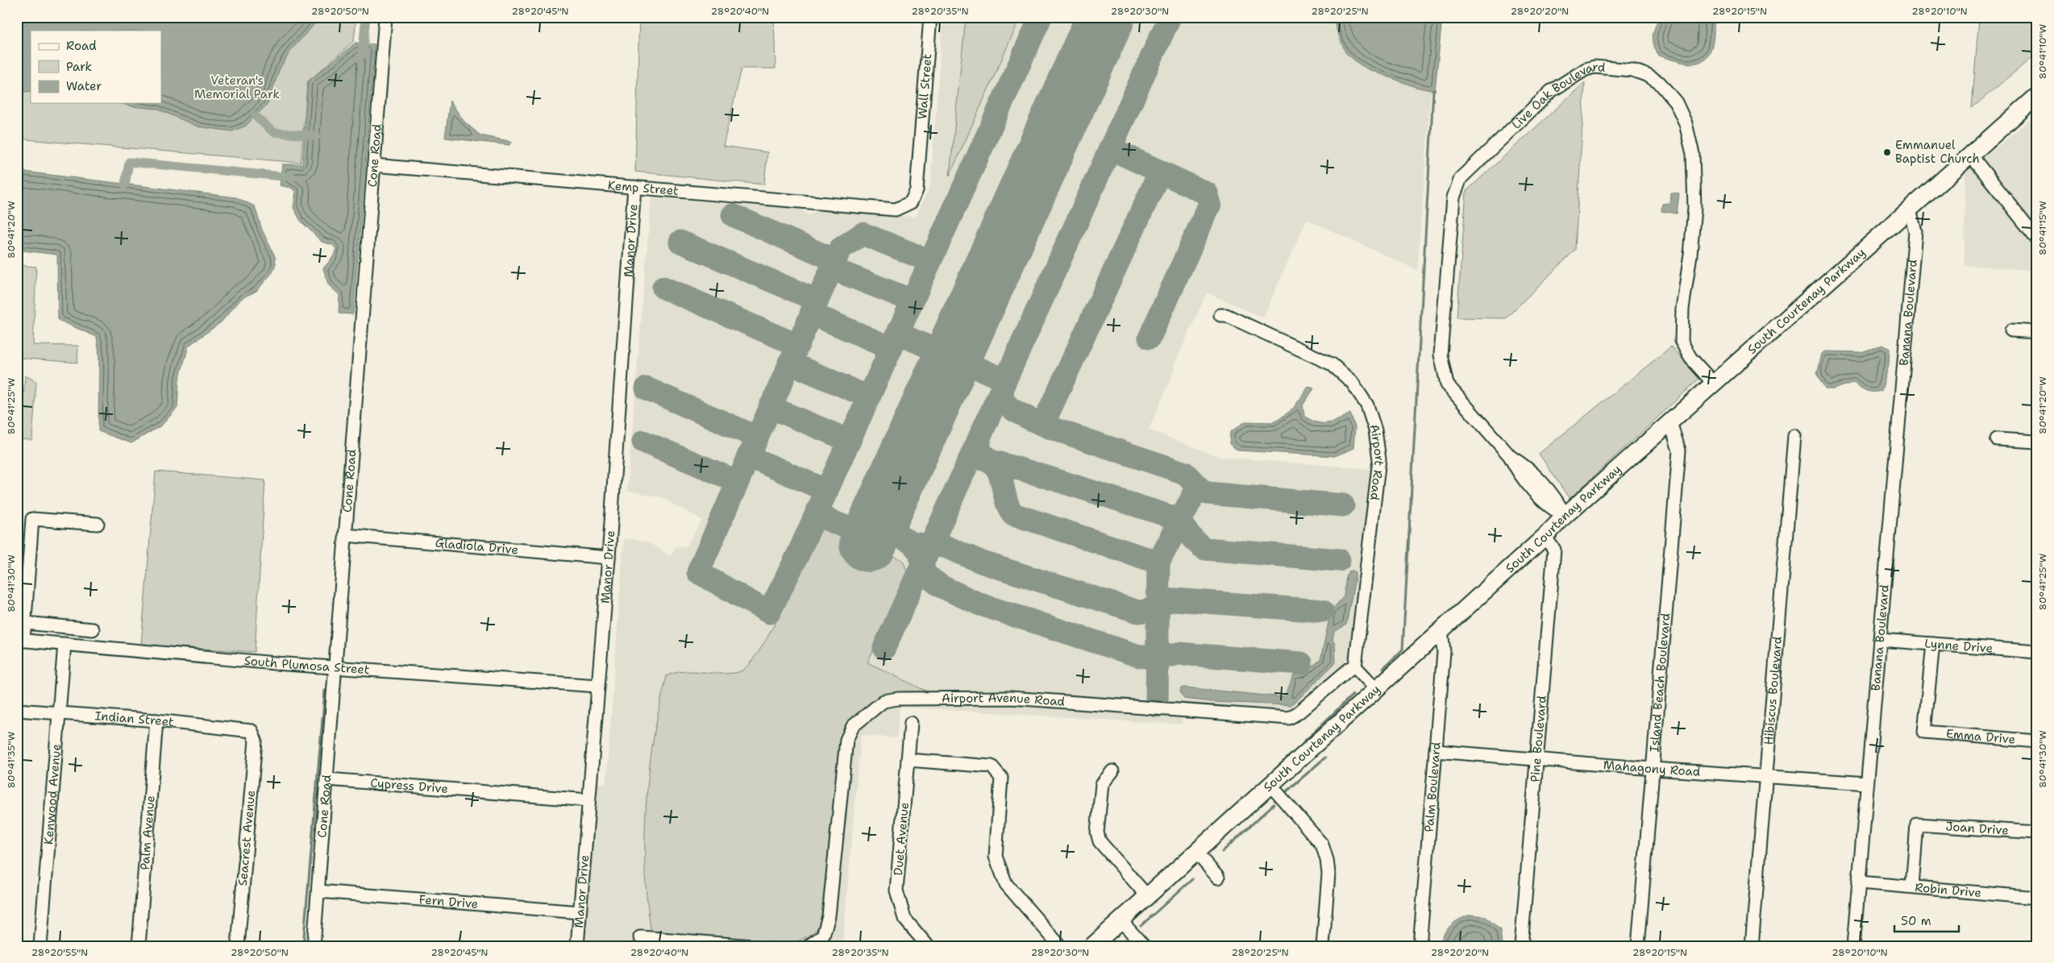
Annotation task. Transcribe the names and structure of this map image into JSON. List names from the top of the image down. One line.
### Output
{"streets":{"main road":["South Courtenay Parkway"],"street":["Wall Street","Live Oak Boulevard","Cone Road","Kemp Street","Manor Drive","Banana Boulevard","Airport Road","Gladiola Drive","Lynne Drive","South Plumosa Street","Island Beach Boulevard","Hibiscus Boulevard","Airport Avenue Road","Indian Street","Emma Drive","Pine Boulevard","Mahagony Road","Cypress Drive","Palm Boulevard","Kenwood Avenue","Joan Drive","Palm Avenue","Seacrest Avenue","Duet Avenue","Robin Drive","Fern Drive"]},"crossings":[["Wall Street","Kemp Street"],["Live Oak Boulevard","South Courtenay Parkway"],["Cone Road","Kemp Street"],["Cone Road","Gladiola Drive"],["Cone Road","South Plumosa Street"],["Cone Road","Cypress Drive"],["Cone Road","Fern Drive"],["Kemp Street","Manor Drive"],["Manor Drive","Gladiola Drive"],["Manor Drive","South Plumosa Street"],["Manor Drive","Cypress Drive"],["Manor Drive","Fern Drive"],["South Courtenay Parkway","Banana Boulevard"],["South Courtenay Parkway","Island Beach Boulevard"],["South Courtenay Parkway","Pine Boulevard"],["South Courtenay Parkway","Palm Boulevard"],["Banana Boulevard","Lynne Drive"],["Banana Boulevard","Mahagony Road"],["Banana Boulevard","Robin Drive"],["Airport Road","Airport Avenue Road"],["Lynne Drive","Emma Drive"],["South Plumosa Street","Kenwood Avenue"],["Island Beach Boulevard","Mahagony Road"],["Hibiscus Boulevard","Mahagony Road"],["Indian Street","Kenwood Avenue"],["Indian Street","Palm Avenue"],["Indian Street","Seacrest Avenue"],["Pine Boulevard","Mahagony Road"],["Mahagony Road","Palm Boulevard"],["Joan Drive","Robin Drive"]],"parks":["Veteran's Memorial Park"],"places":["Emmanuel Baptist Church"],"legend":["Road","Park","Water"],"scale_bar":"50 m","coordinates":["28°20'50\"N","28°20'45\"N","28°20'40\"N","28°20'35\"N","28°20'30\"N","28°20'25\"N","28°20'20\"N","28°20'15\"N","28°20'10\"N","80°41'10\"W","80°41'15\"W","80°41'20\"W","80°41'25\"W","80°41'30\"W","80°41'35\"W","28°20'55\"N"]}
